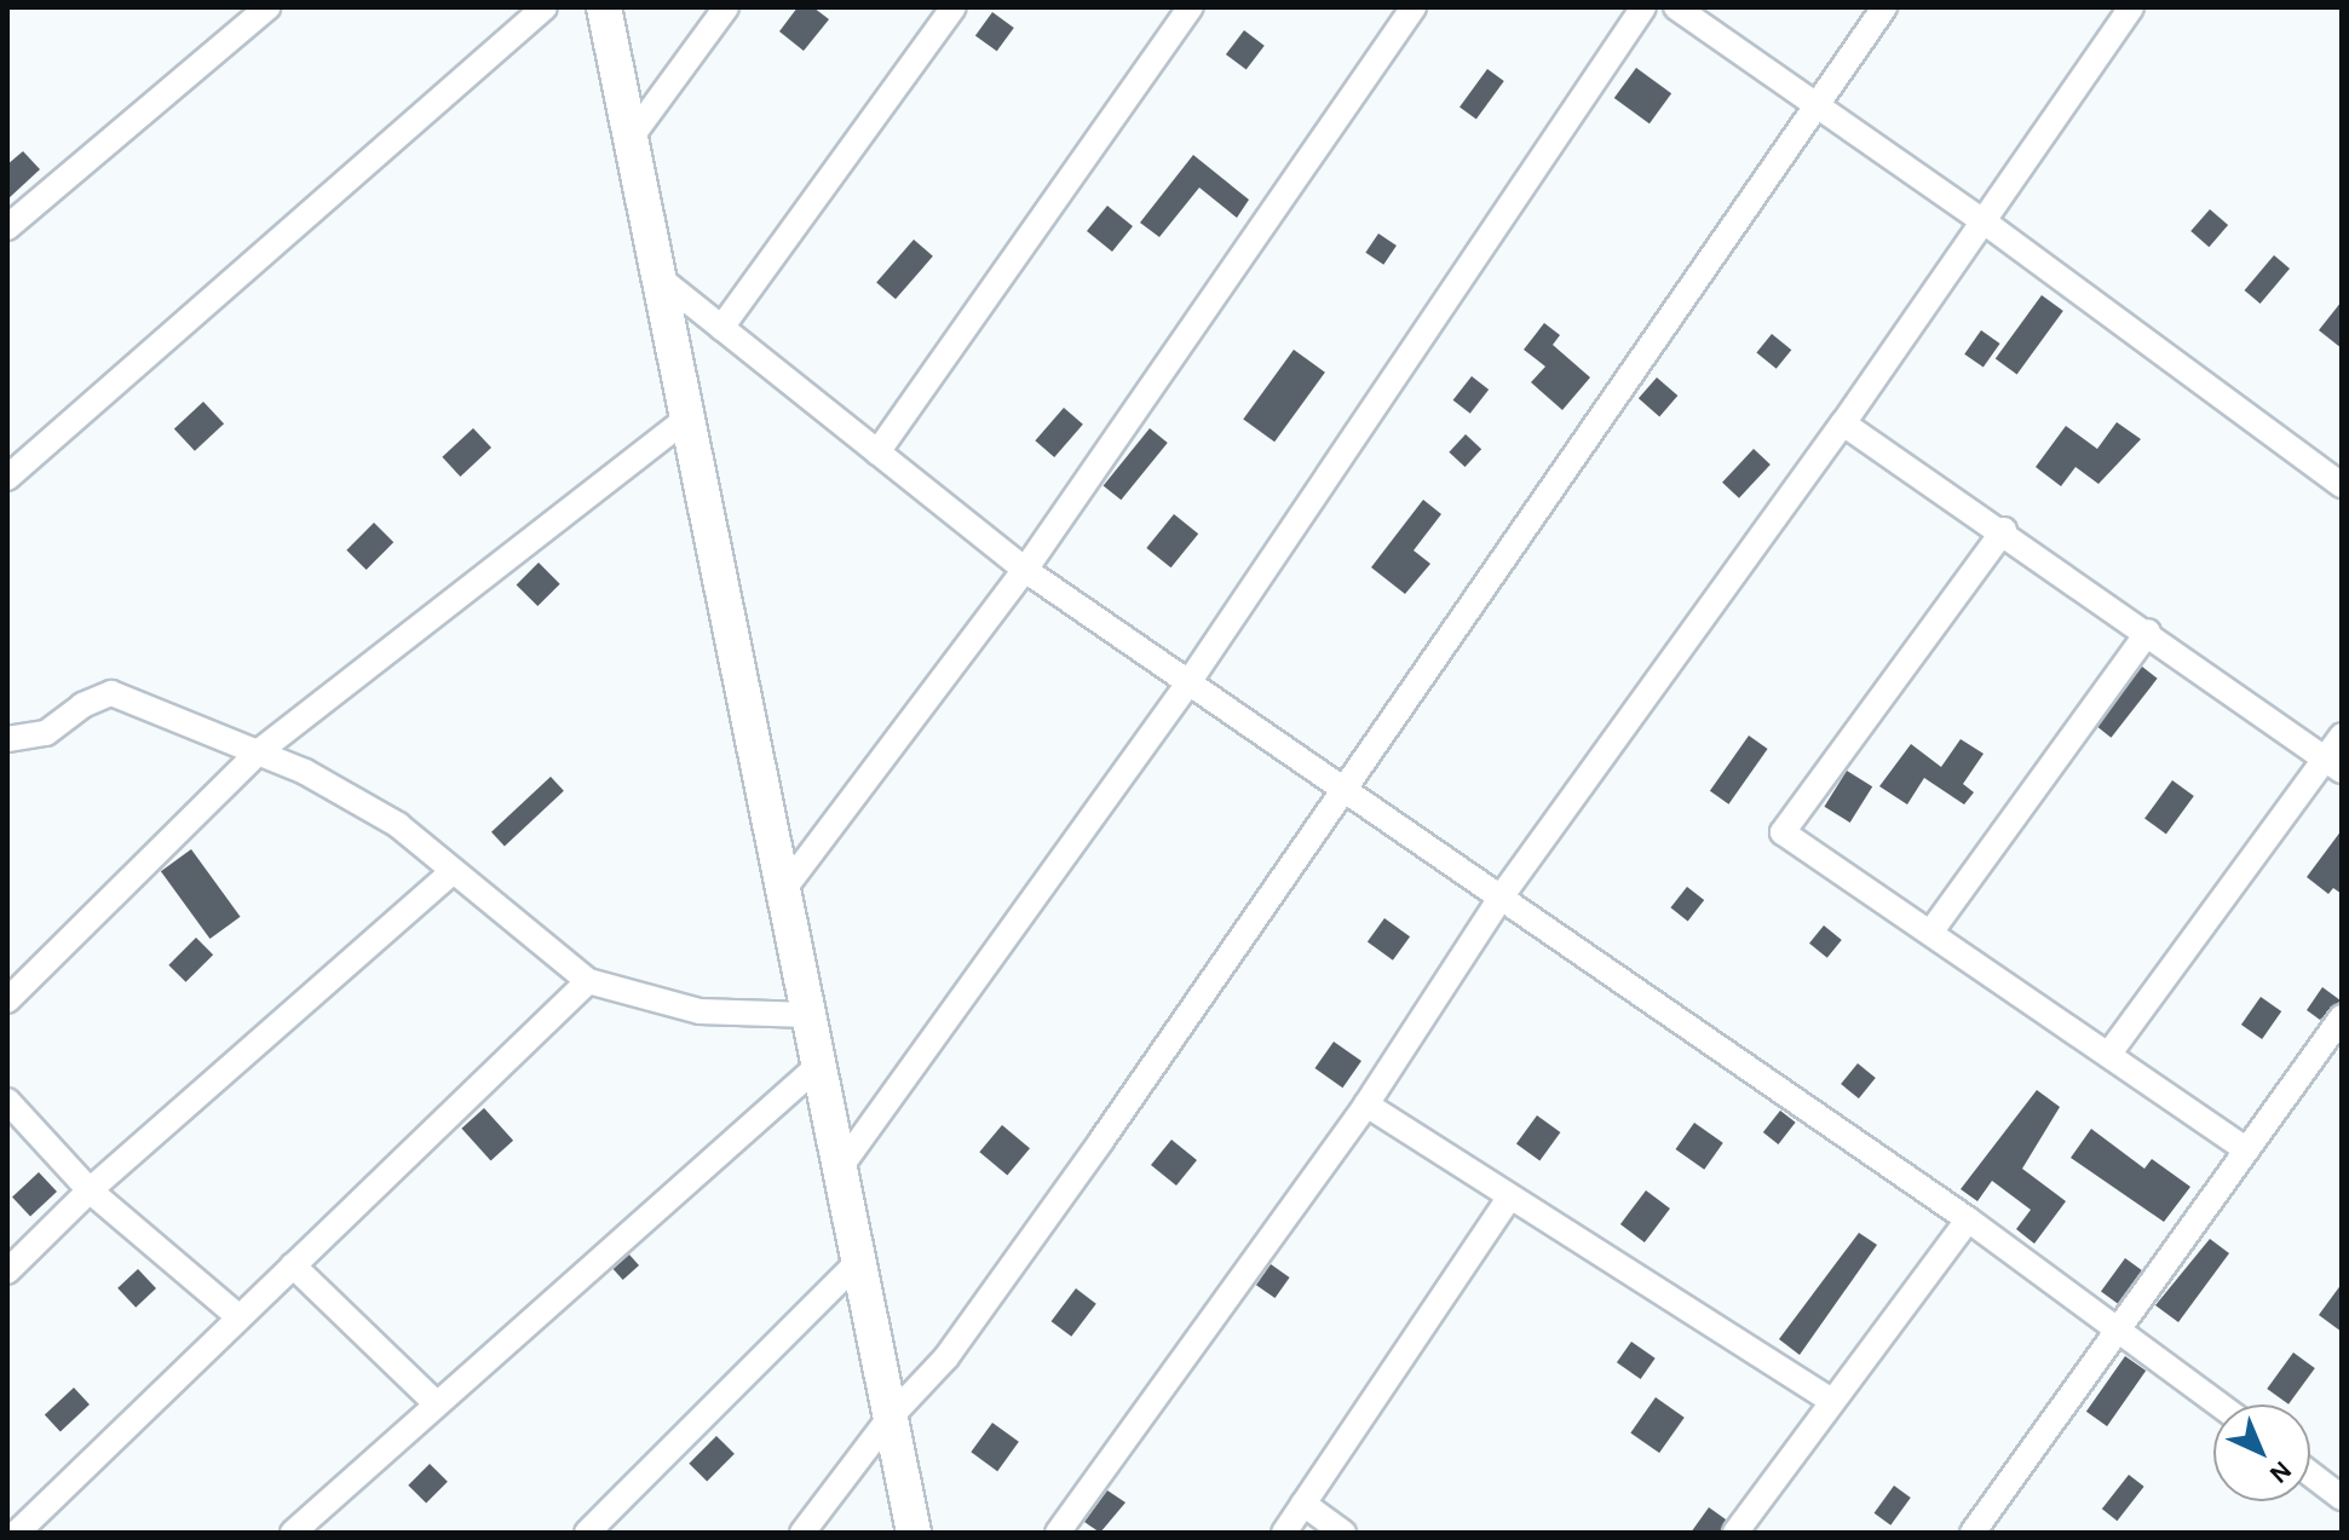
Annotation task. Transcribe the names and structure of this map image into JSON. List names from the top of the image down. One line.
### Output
{"north":"bottom right"}
